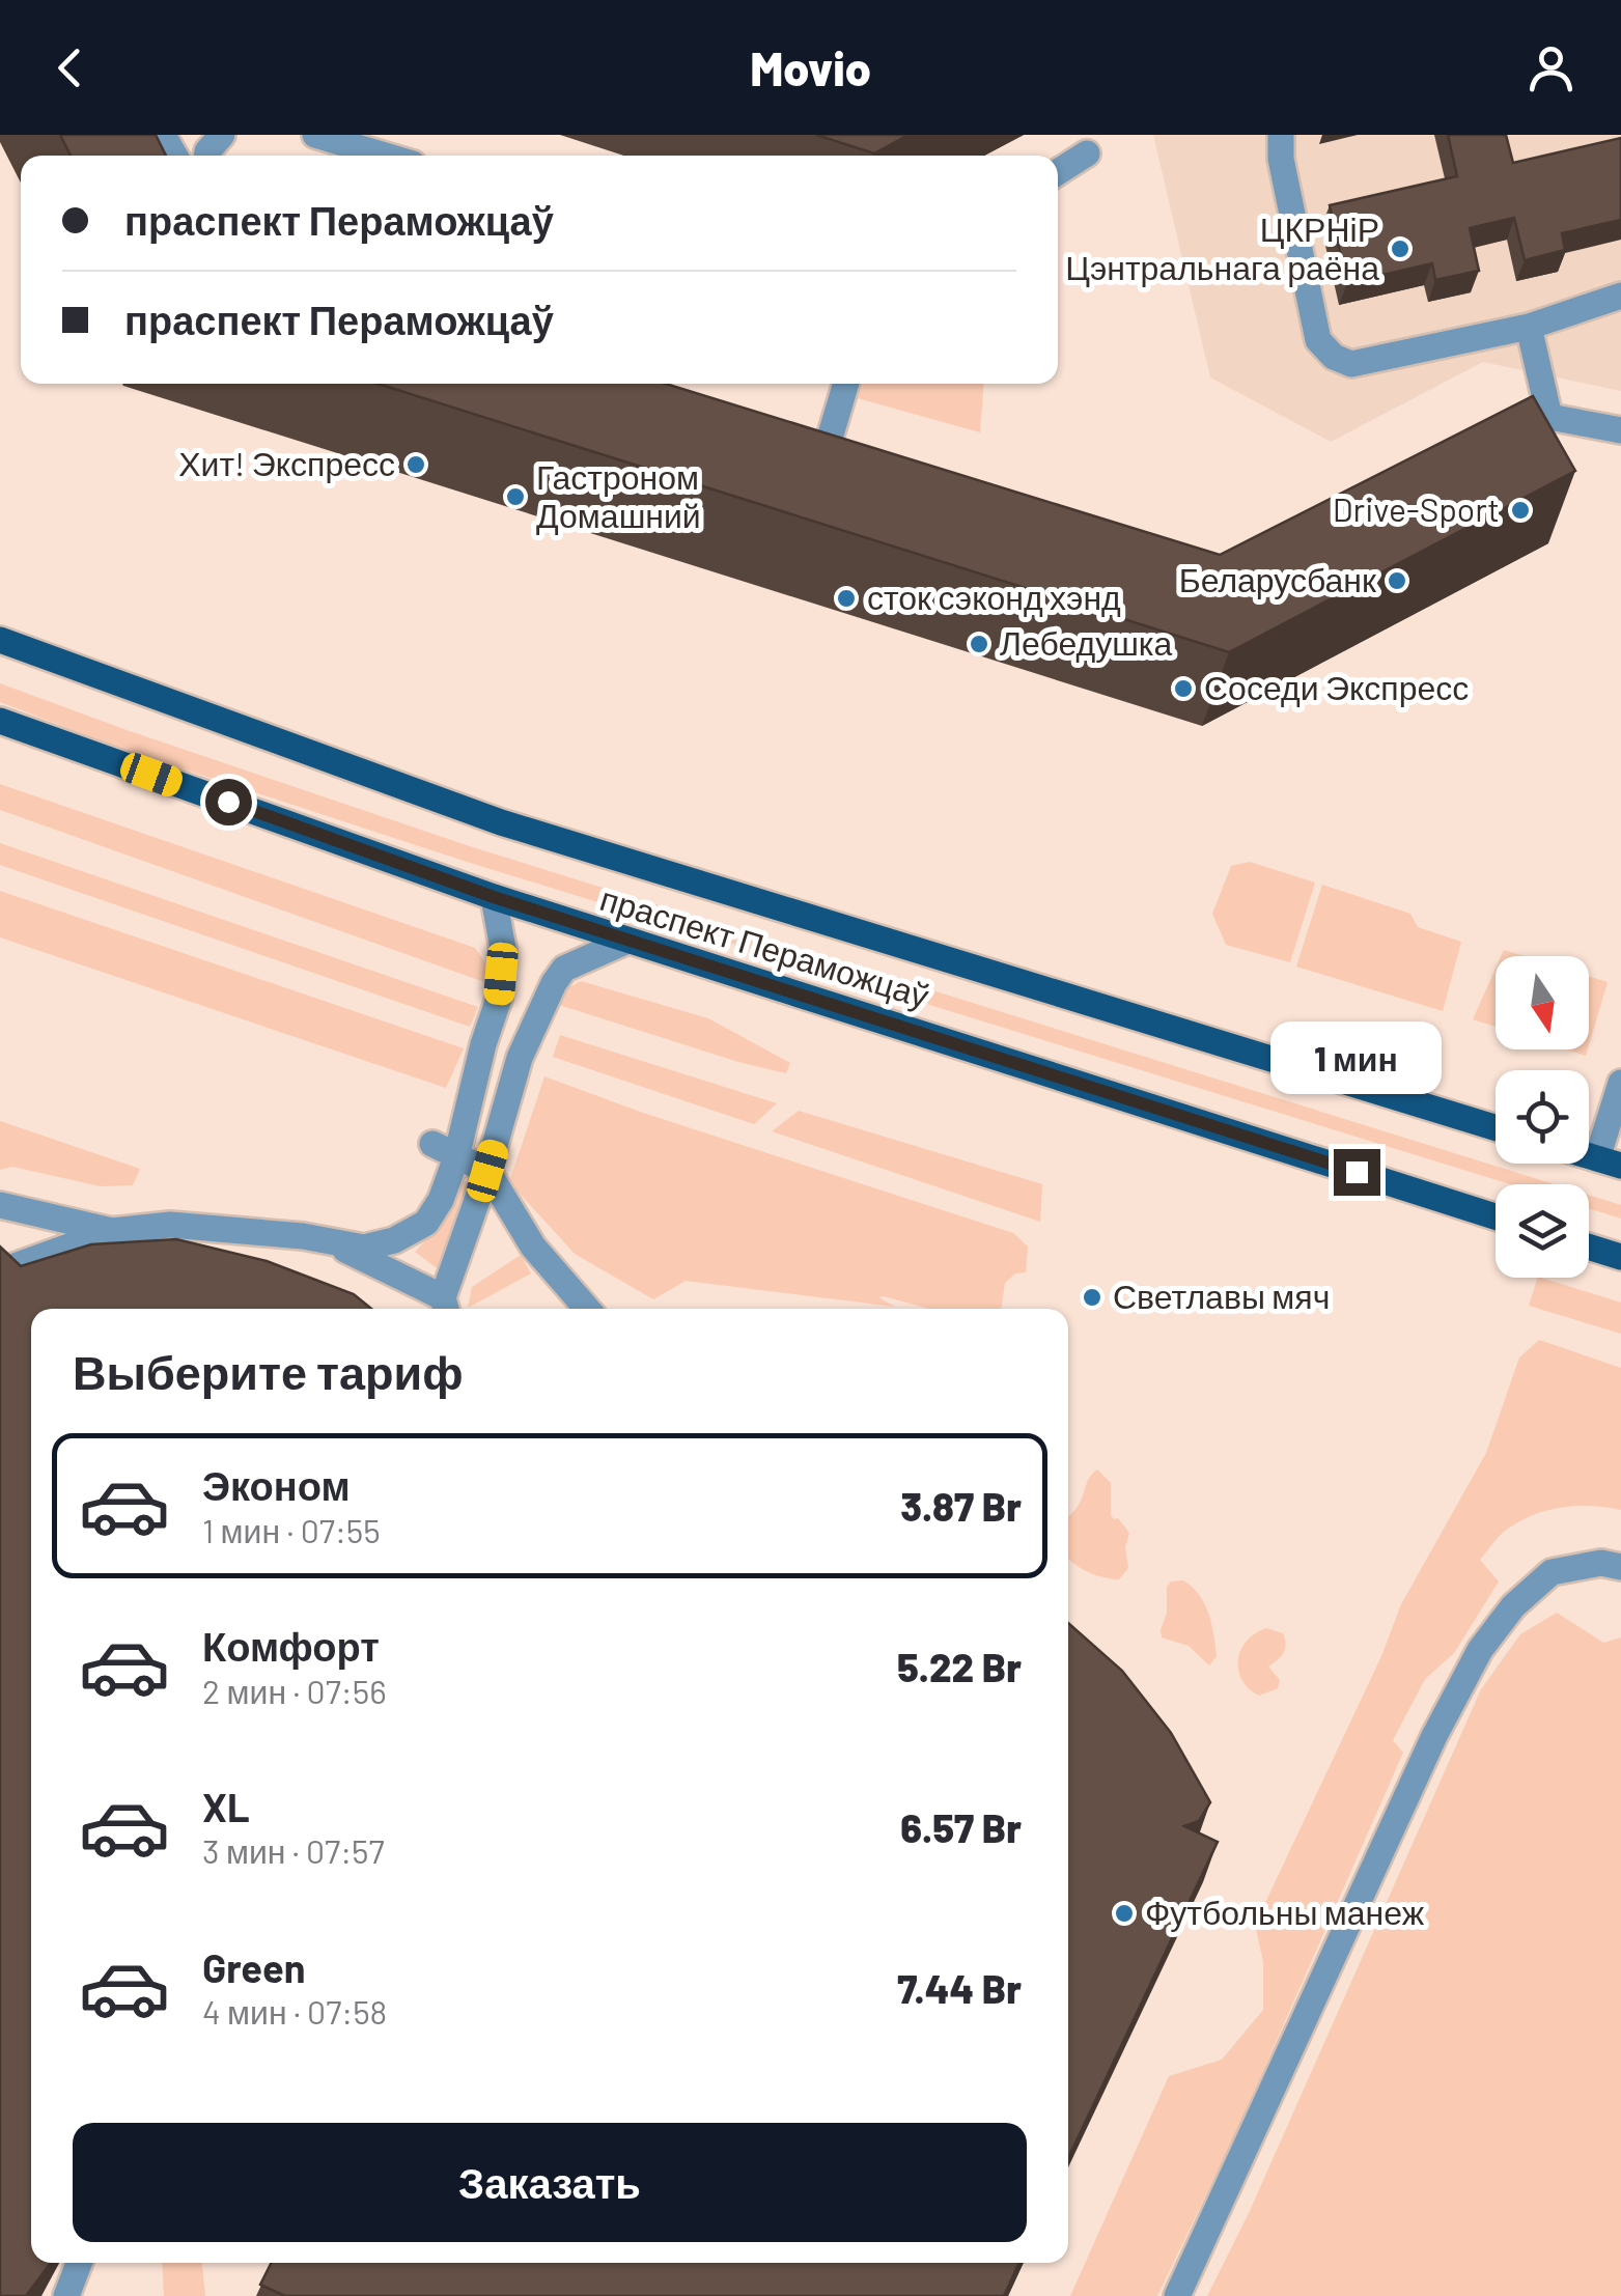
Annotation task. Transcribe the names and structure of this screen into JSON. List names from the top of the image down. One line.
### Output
{"streets":{"main road":["праспект Пераможцаў"]},"places":["ЦКРНіР Цэнтральнага раёна","Хит! Экспресс","Гастроном Домашний","Drive-Sport","Беларусбанк","сток сэконд хэнд","Лебедушка","Соседи Экспресс","Светлавы мяч","Футбольны манеж"],"north":"bottom","page":{"header":"Movio","banner":["праспект Пераможцаў","праспект Пераможцаў"],"bubble":"1 мин","heading":"Выберите тариф","list":[{"name":"Эконом","note":"1 мин · 07:55","value":"3.87 Br"},{"name":"Комфорт","note":"2 мин · 07:56","value":"5.22 Br"},{"name":"XL","note":"3 мин · 07:57","value":"6.57 Br"},{"name":"Green","note":"4 мин · 07:58","value":"7.44 Br"}],"buttons":"Заказать"}}
